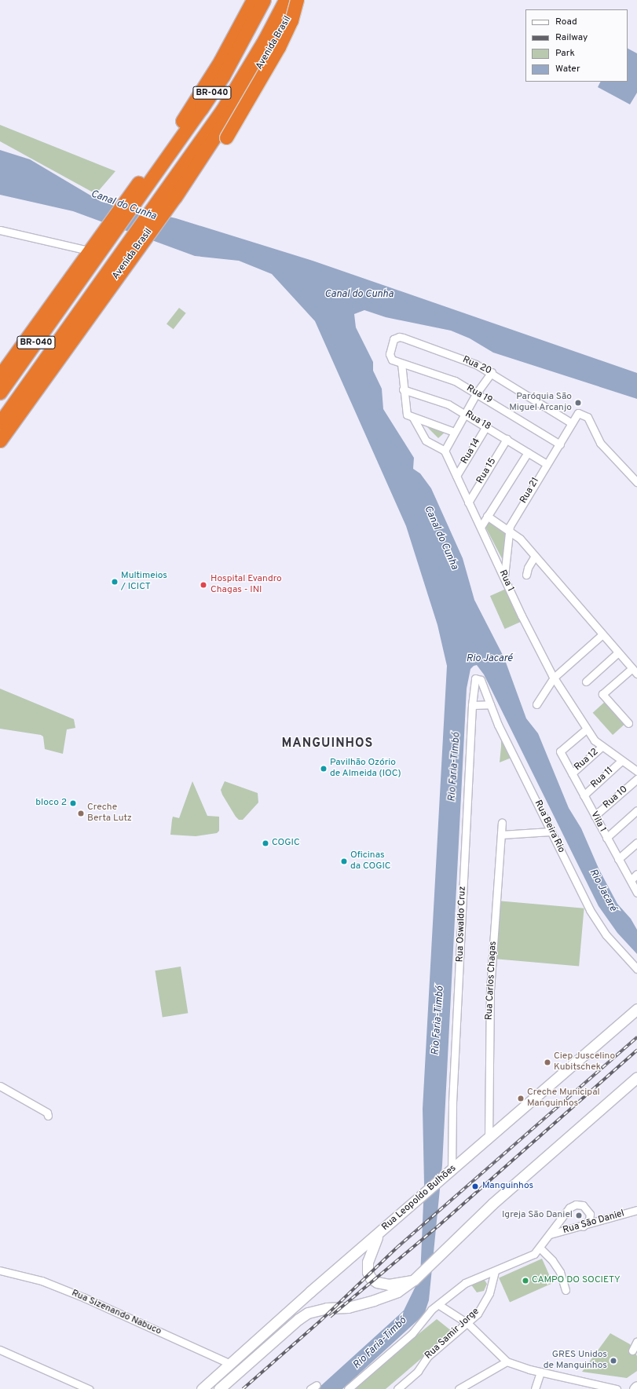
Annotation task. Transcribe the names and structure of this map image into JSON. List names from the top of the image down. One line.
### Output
{"streets":{"highway":["Avenida Brasil","BR-040"],"main road":["Rua Leopoldo Bulhões"],"street":["Rua 20","Rua 19","Rua 18","Rua 14","Rua 15","Rua 21","Rua 1","Rua 12","Rua 11","Rua 10","Vila 1","Rua Beira Rio","Rua Oswaldo Cruz","Rua Carlos Chagas","Rua Sāo Daniel","Rua Sizenando Nabuco","Rua Samir Jorge"]},"crossings":[["Rua 20","Rua 19"],["Rua 20","Rua 21"],["Rua 19","Rua 21"],["Rua 18","Rua 14"],["Rua 18","Rua 15"],["Rua 18","Rua 21"],["Rua 14","Rua 1"],["Rua 15","Rua 1"],["Rua 21","Rua 1"],["Rua 1","Rua 12"],["Rua 1","Rua 11"],["Rua 1","Vila 1"],["Rua 12","Vila 1"],["Rua 11","Vila 1"],["Rua 10","Vila 1"],["Rua Beira Rio","Rua Oswaldo Cruz"],["Rua Oswaldo Cruz","Rua Leopoldo Bulhões"],["Rua Carlos Chagas","Rua Leopoldo Bulhões"],["Rua Leopoldo Bulhões","Rua Sizenando Nabuco"]],"districts":["MANGUINHOS"],"water":["Canal do Cunha","Rio Jacaré","Rio Faria-Timbó"],"places":["Paróquia São Miguel Arcanjo","Multimeios / ICICT","Hospital Evandro Chagas - INI","Pavilhão Ozório de Almeida (IOC)","bloco 2","Creche Berta Lutz","COGIC","Oficinas da COGIC","Ciep Juscelino Kubitschek","Creche Municipal Manguinhos","Manguinhos","Igreja São Daniel","CAMPO DO SOCIETY","GRES Unidos de Manguinhos"],"legend":["Road","Railway","Park","Water"]}
